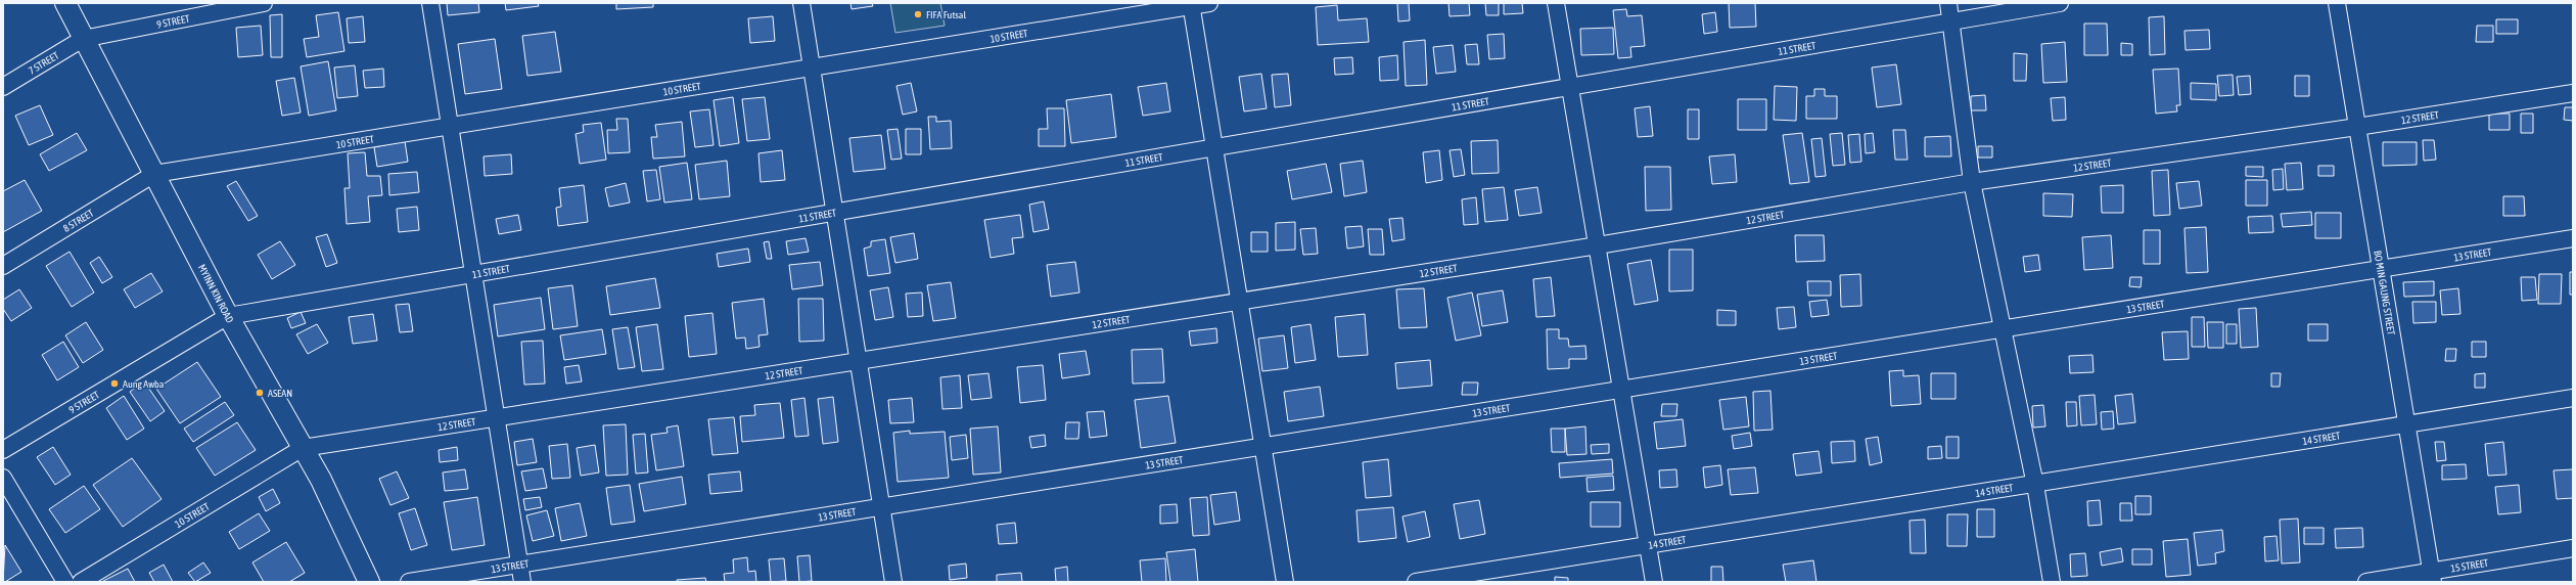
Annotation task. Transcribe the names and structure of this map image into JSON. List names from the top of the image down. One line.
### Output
{"streets":{"street":["9 STREET","10 STREET","11 STREET","7 STREET","12 STREET","8 STREET","13 STREET","BO MIN GAUNG STREET","MYINN KIN ROAD","14 STREET","15 STREET"]},"crossings":[["9 STREET","11 STREET"],["9 STREET","7 STREET"],["9 STREET","MYINN KIN ROAD"],["10 STREET","12 STREET"],["10 STREET","8 STREET"],["10 STREET","MYINN KIN ROAD"],["11 STREET","MYINN KIN ROAD"],["7 STREET","MYINN KIN ROAD"],["12 STREET","BO MIN GAUNG STREET"],["12 STREET","MYINN KIN ROAD"],["8 STREET","MYINN KIN ROAD"],["13 STREET","BO MIN GAUNG STREET"],["BO MIN GAUNG STREET","14 STREET"],["BO MIN GAUNG STREET","15 STREET"]],"places":["FIFA Futsal","Aung Awba","ASEAN"]}
